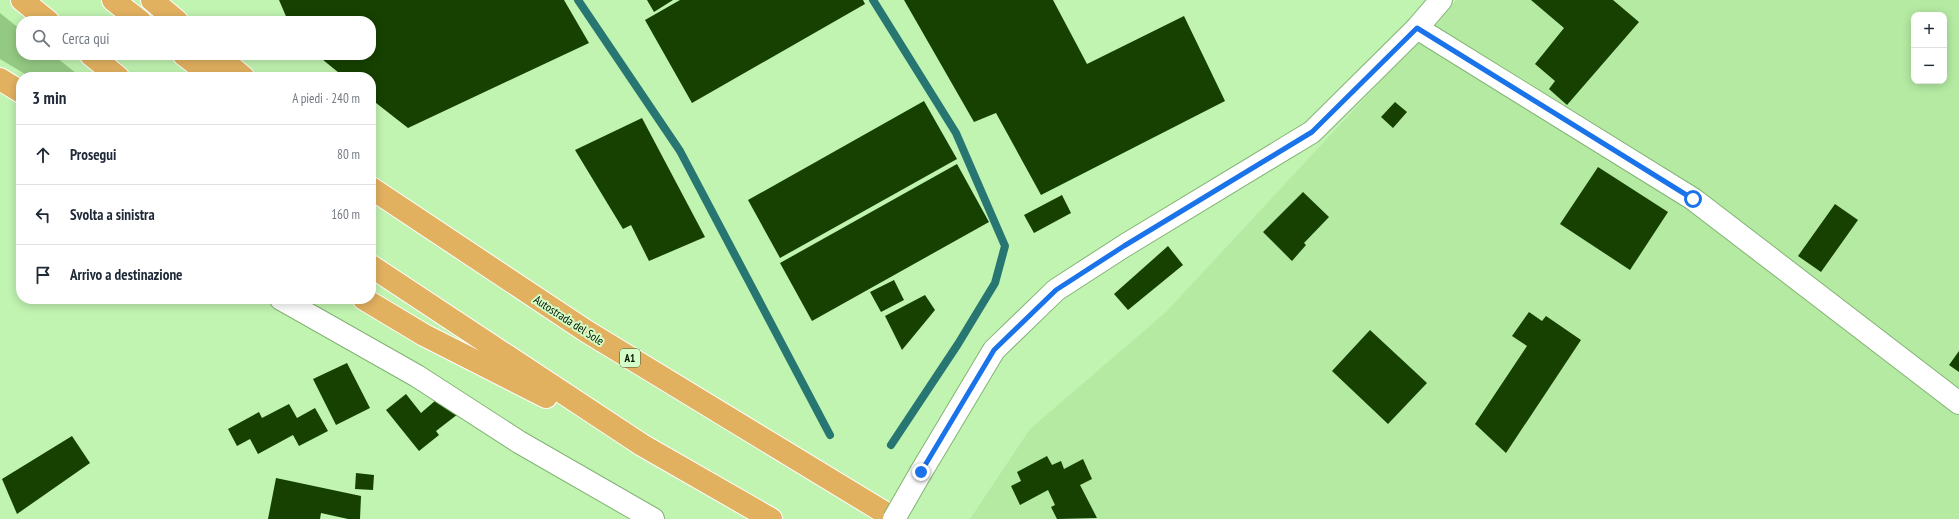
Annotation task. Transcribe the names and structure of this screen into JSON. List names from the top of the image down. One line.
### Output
{"streets":{"highway":["Autostrada del Sole","A1"]},"page":{"map_buttons":["+","−"],"search":"Cerca qui","heading":["3 min","A piedi · 240 m"],"list":[["Prosegui","80 m"],["Svolta a sinistra","160 m"],"Arrivo a destinazione"]}}
